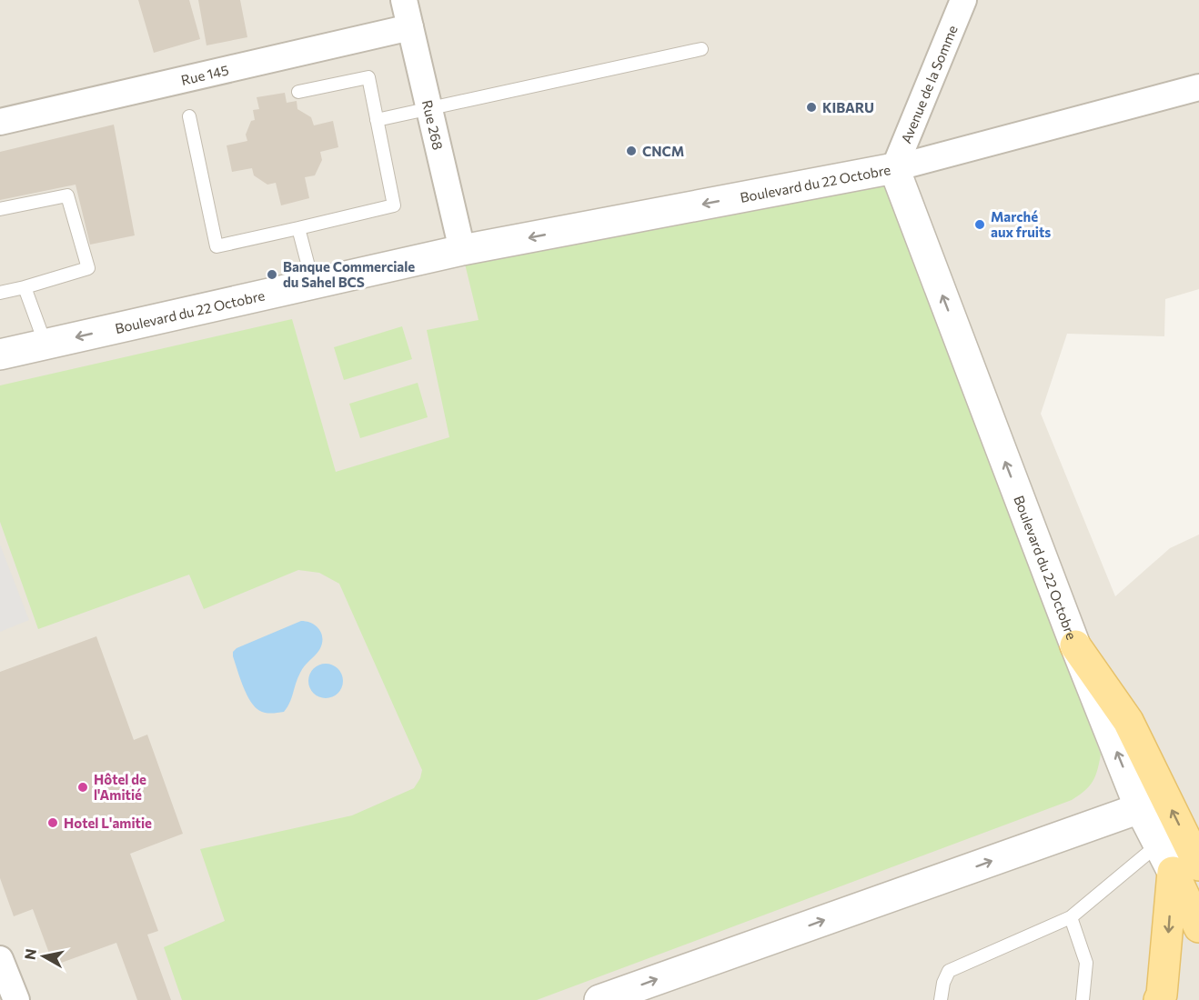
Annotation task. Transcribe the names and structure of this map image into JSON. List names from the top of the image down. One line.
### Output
{"streets":{"main road":["Boulevard du 22 Octobre"],"street":["Rue 145","Avenue de la Somme","Rue 268"]},"crossings":[["Rue 145","Rue 268"],["Avenue de la Somme","Boulevard du 22 Octobre"],["Rue 268","Boulevard du 22 Octobre"]],"places":["KIBARU","CNCM","Marché aux fruits","Banque Commerciale du Sahel BCS","Hôtel de l'Amitié","Hotel L'amitie"],"north":"left"}
